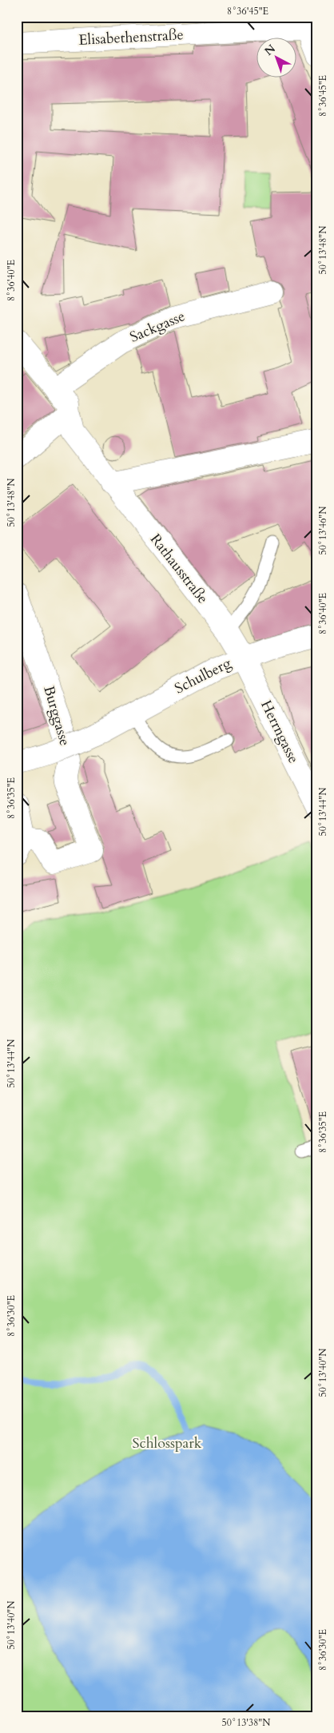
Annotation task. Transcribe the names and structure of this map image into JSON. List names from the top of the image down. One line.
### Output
{"streets":{"street":["Elisabethenstraße","Sackgasse","Rathausstraße","Schulberg","Burggasse","Herrngasse"]},"crossings":[["Sackgasse","Rathausstraße"],["Rathausstraße","Schulberg"],["Rathausstraße","Herrngasse"],["Schulberg","Herrngasse"]],"parks":["Schlosspark"],"north":"top left","coordinates":["8°36'45\"E","50°13'48\"N","8°36'40\"E","50°13'46\"N","8°36'35\"E","50°13'44\"N","8°36'30\"E","50°13'40\"N","50°13'38\"N"]}
